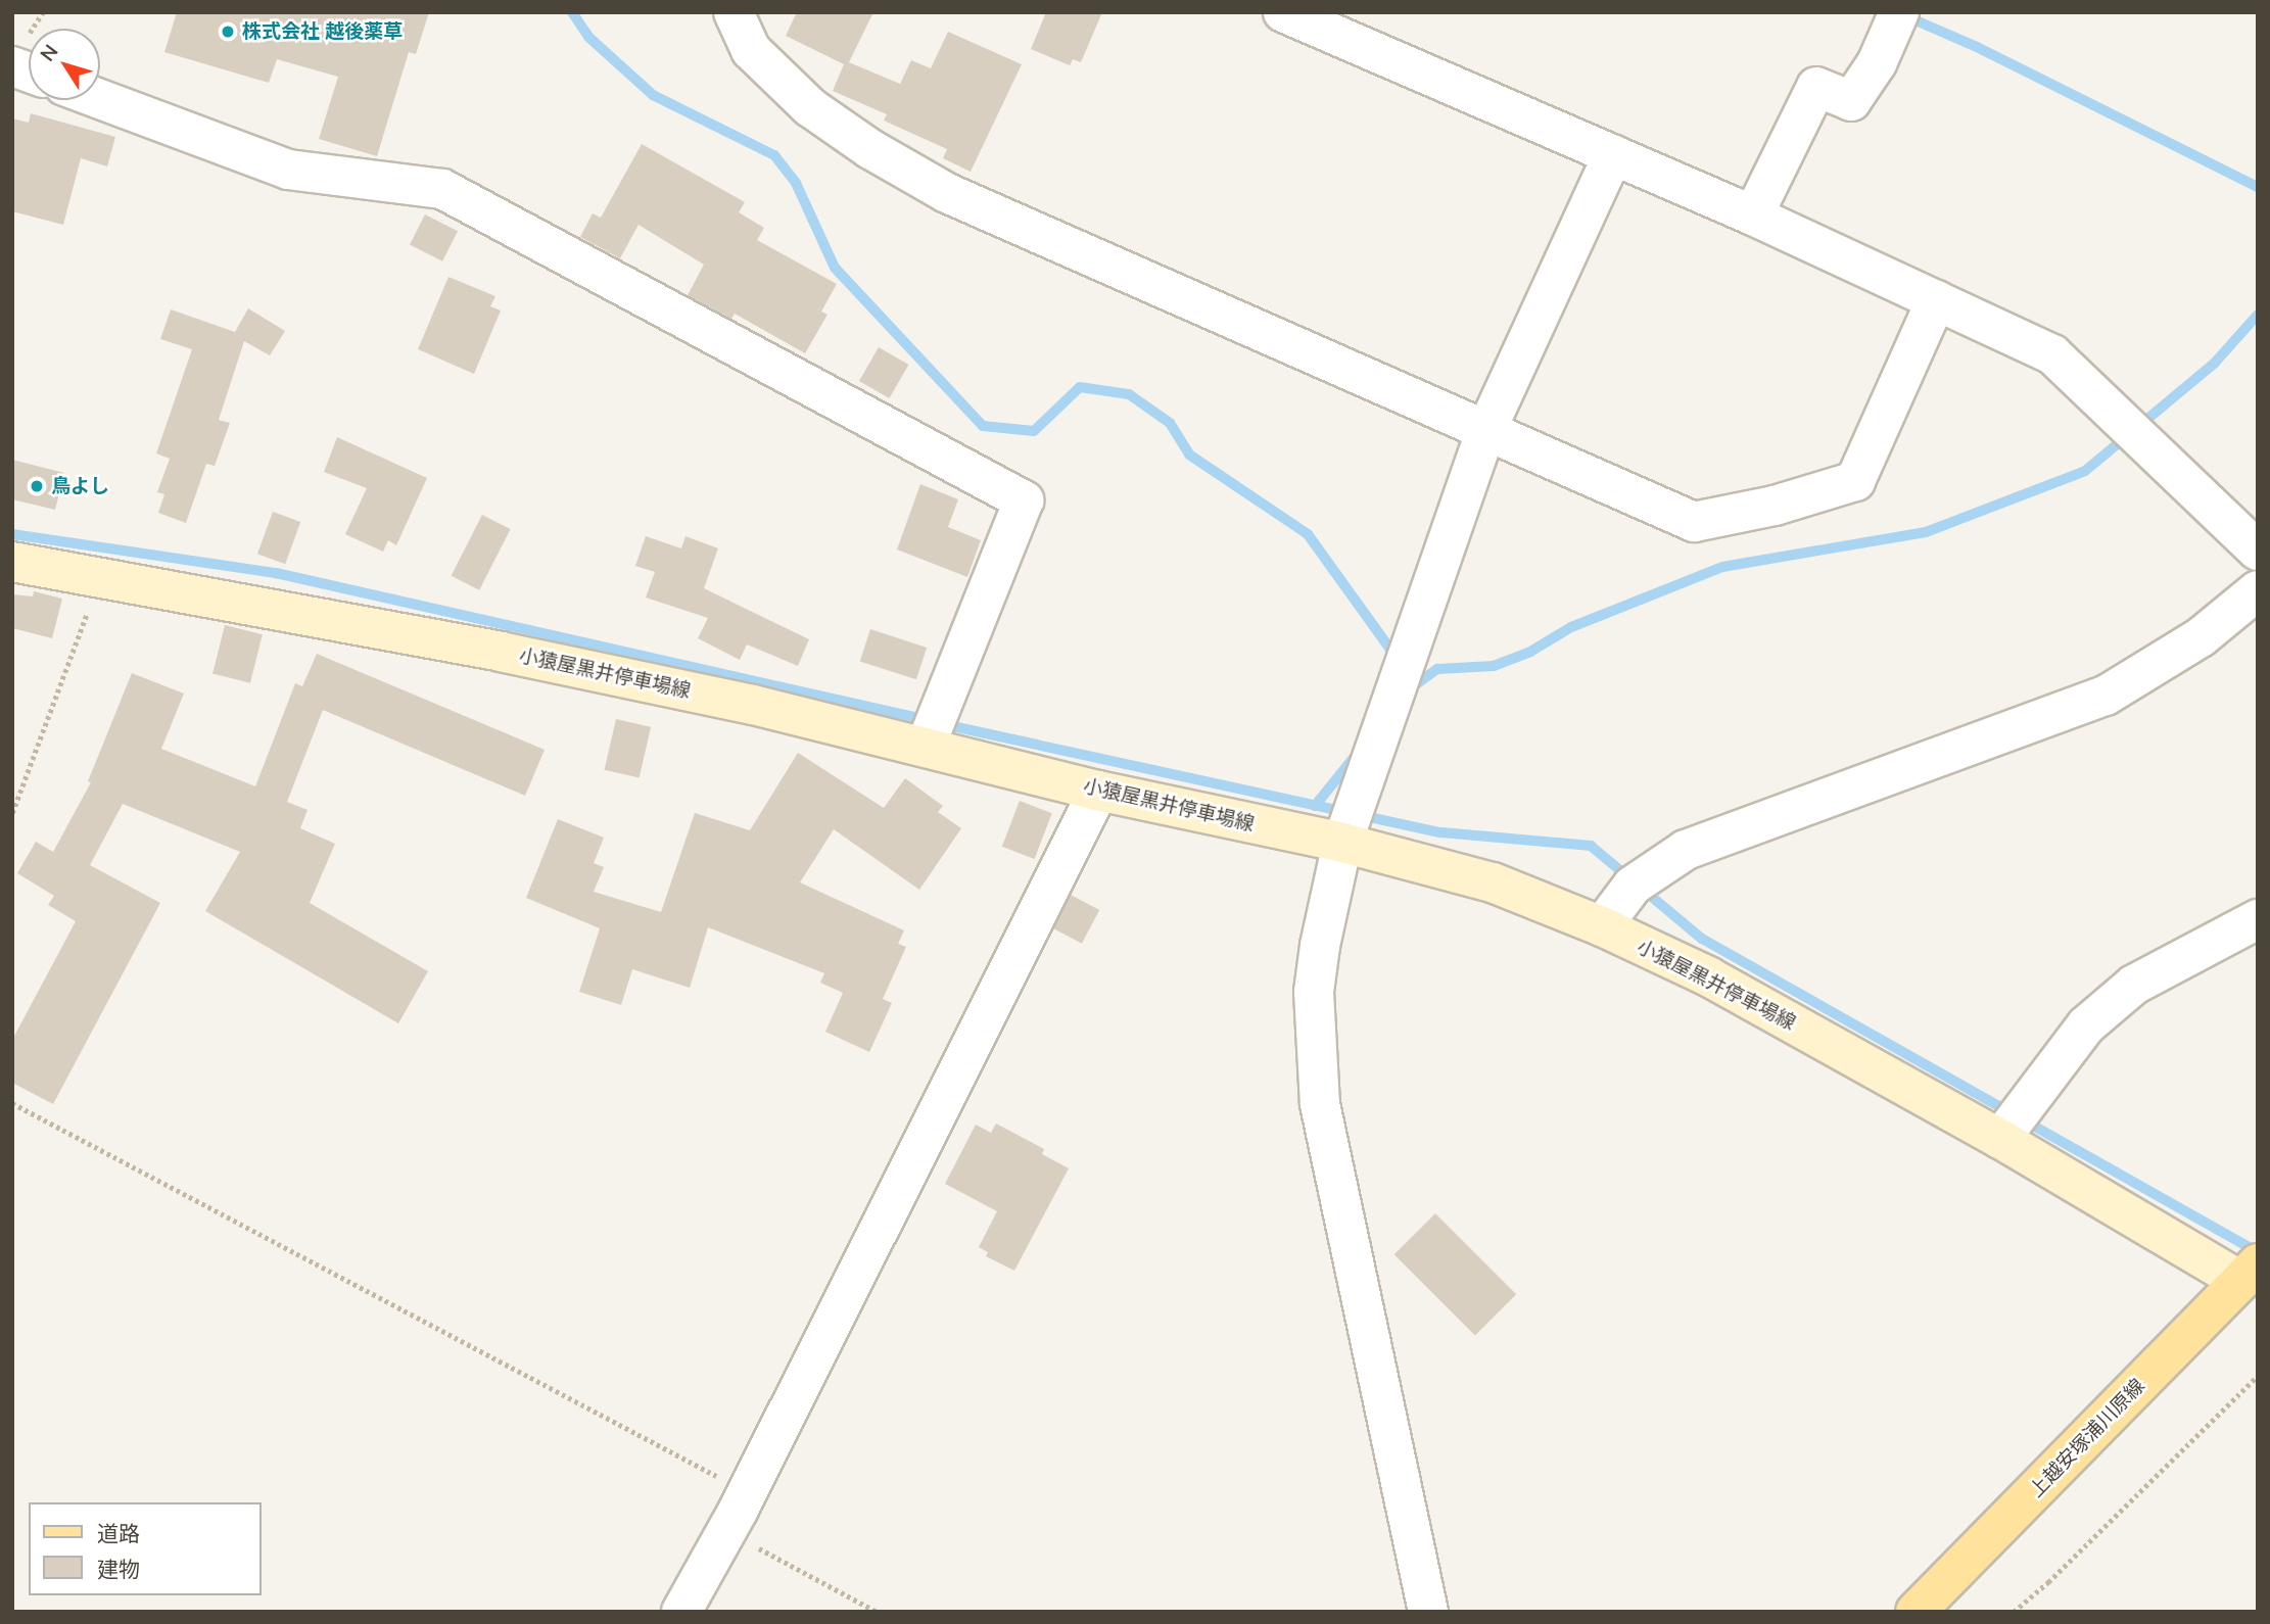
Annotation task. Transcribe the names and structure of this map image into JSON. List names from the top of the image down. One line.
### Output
{"streets":{"main road":["小猿屋黒井停車場線","上越安塚浦川原線"]},"crossings":[["小猿屋黒井停車場線","上越安塚浦川原線"]],"places":["株式会社 越後薬草","鳥よし"],"legend":["道路","建物"],"north":"top left"}
